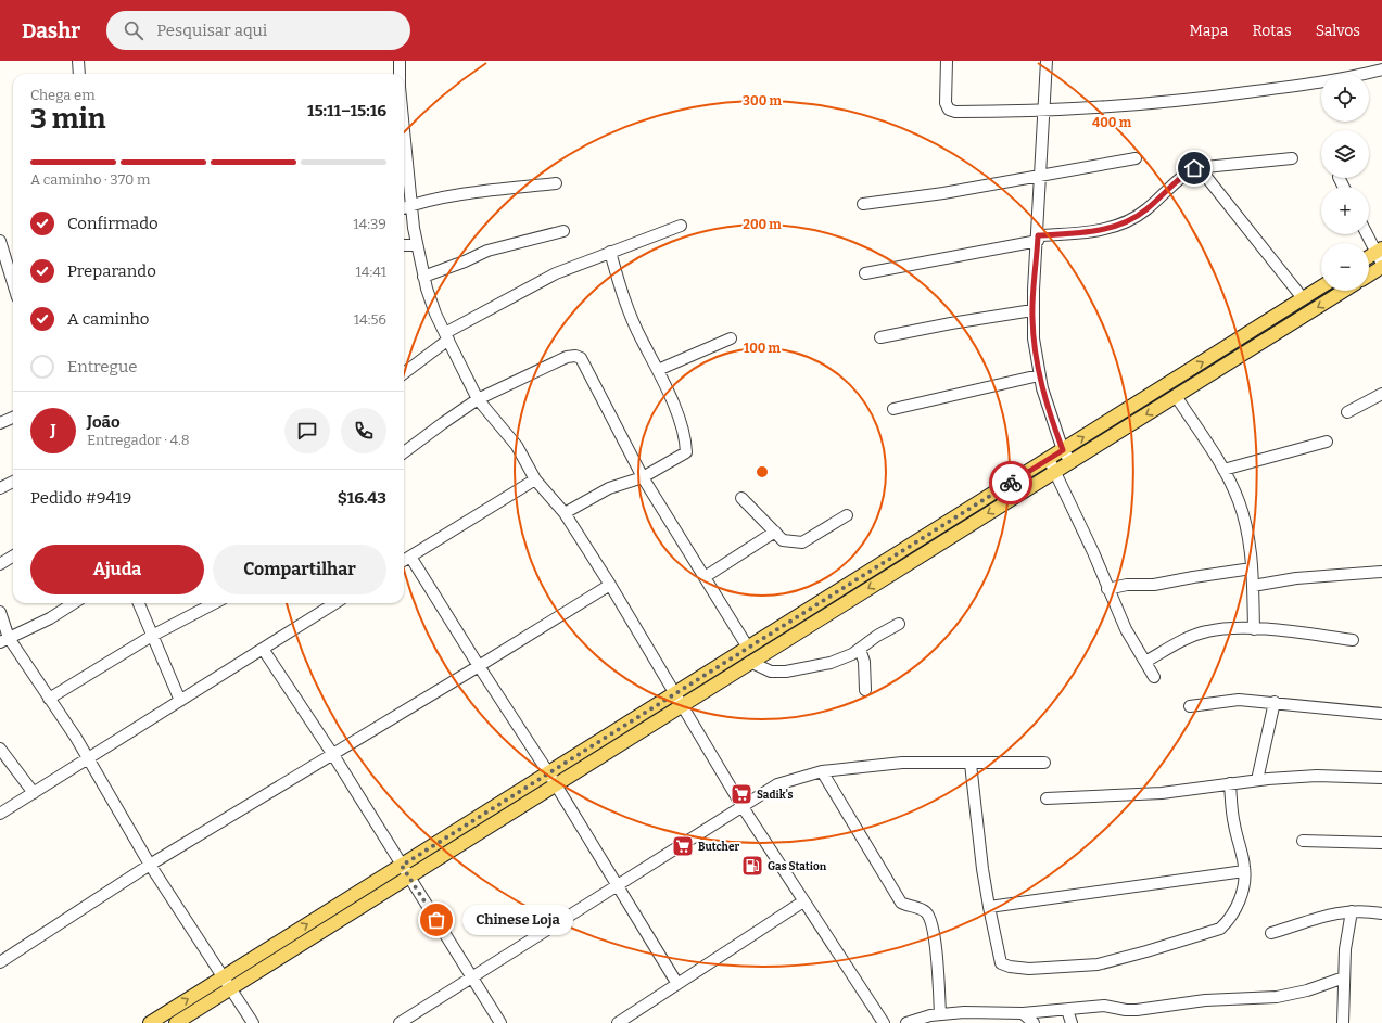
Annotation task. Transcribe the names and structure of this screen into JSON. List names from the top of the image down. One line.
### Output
{"places":{"supermarket":["Sadik's","Butcher"],"fuel station":["Gas Station"],"other":["Chinese Loja"]},"page":{"header":"Dashr","search":"Pesquisar aqui","nav":["Mapa","Rotas","Salvos"],"map_buttons":["+","−"],"heading":["3 min","Chega em","15:11–15:16"],"panel":["João","Entregador · 4.8","Pedido #9419","$16.43"],"bar":"A caminho · 370 m","list":[["Confirmado","14:39"],["Preparando","14:41"],["A caminho","14:56"],"Entregue"],"round":"J","buttons":["Ajuda","Compartilhar"],"bubble":"Chinese Loja"},"rings":["300 m","400 m","200 m","100 m"]}
